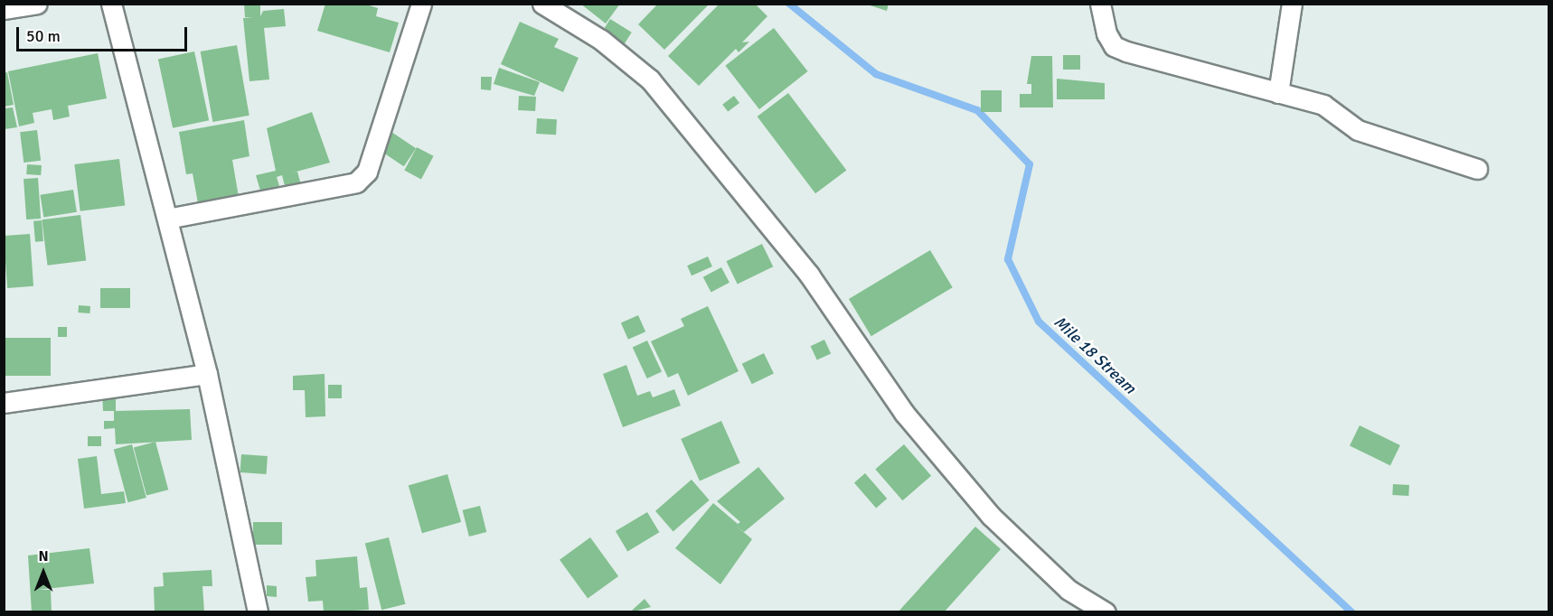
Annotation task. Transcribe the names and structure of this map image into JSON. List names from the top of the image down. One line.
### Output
{"water":["Mile 18 Stream"],"scale_bar":"50 m","north":"top"}
